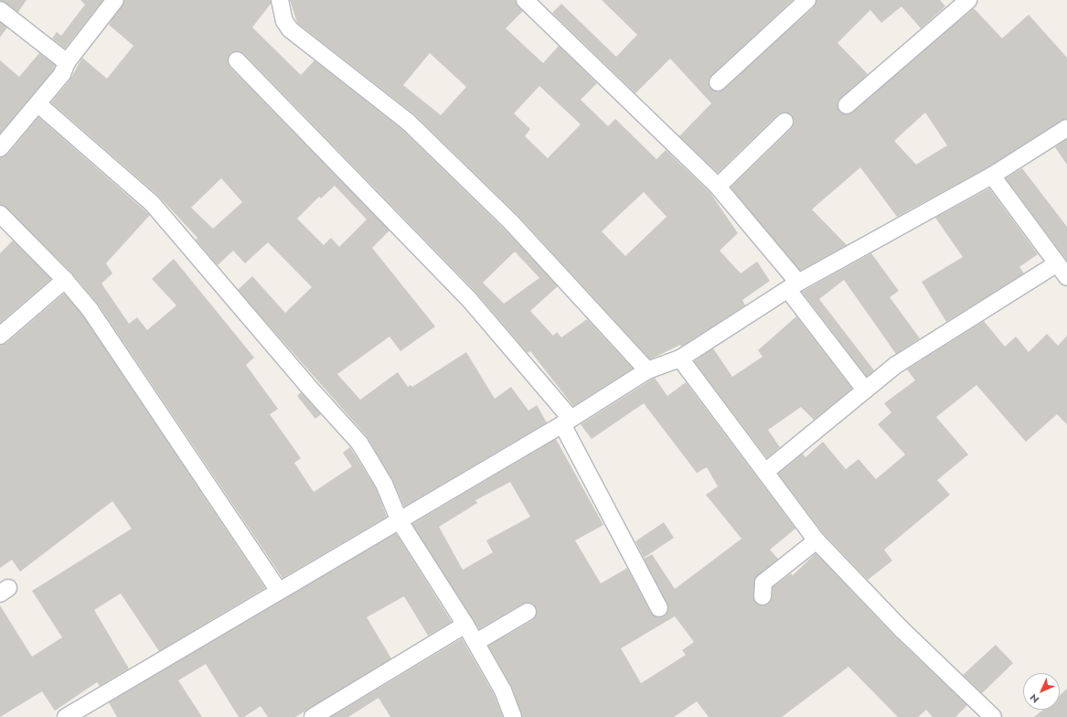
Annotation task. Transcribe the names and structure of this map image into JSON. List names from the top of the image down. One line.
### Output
{"north":"bottom left"}
